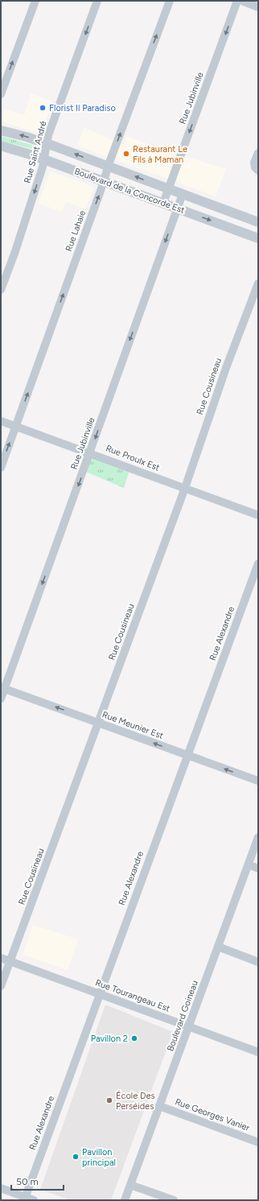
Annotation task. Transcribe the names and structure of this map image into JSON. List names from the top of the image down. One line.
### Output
{"streets":{"street":["Rue Jubinville","Rue Saint André","Boulevard de la Concorde Est","Rue Lahaie","Rue Cousineau","Rue Proulx Est","Rue Alexandre","Rue Meunier Est","Rue Tourangeau Est","Boulevard Goineau","Rue Georges Vanier"]},"crossings":[["Rue Jubinville","Boulevard de la Concorde Est"],["Rue Jubinville","Rue Proulx Est"],["Rue Jubinville","Rue Meunier Est"],["Rue Saint André","Boulevard de la Concorde Est"],["Boulevard de la Concorde Est","Rue Lahaie"],["Rue Lahaie","Rue Proulx Est"],["Rue Cousineau","Rue Proulx Est"],["Rue Cousineau","Rue Meunier Est"],["Rue Cousineau","Rue Tourangeau Est"],["Rue Alexandre","Rue Meunier Est"],["Rue Alexandre","Rue Tourangeau Est"],["Rue Tourangeau Est","Boulevard Goineau"],["Boulevard Goineau","Rue Georges Vanier"]],"one_way":["Rue Jubinville","Rue Lahaie","Rue Meunier Est"],"places":["Florist Il Paradiso","Restaurant Le Fils à Maman","Pavillon 2","École Des Perséides","Pavillon principal"],"scale_bar":"50 m"}
